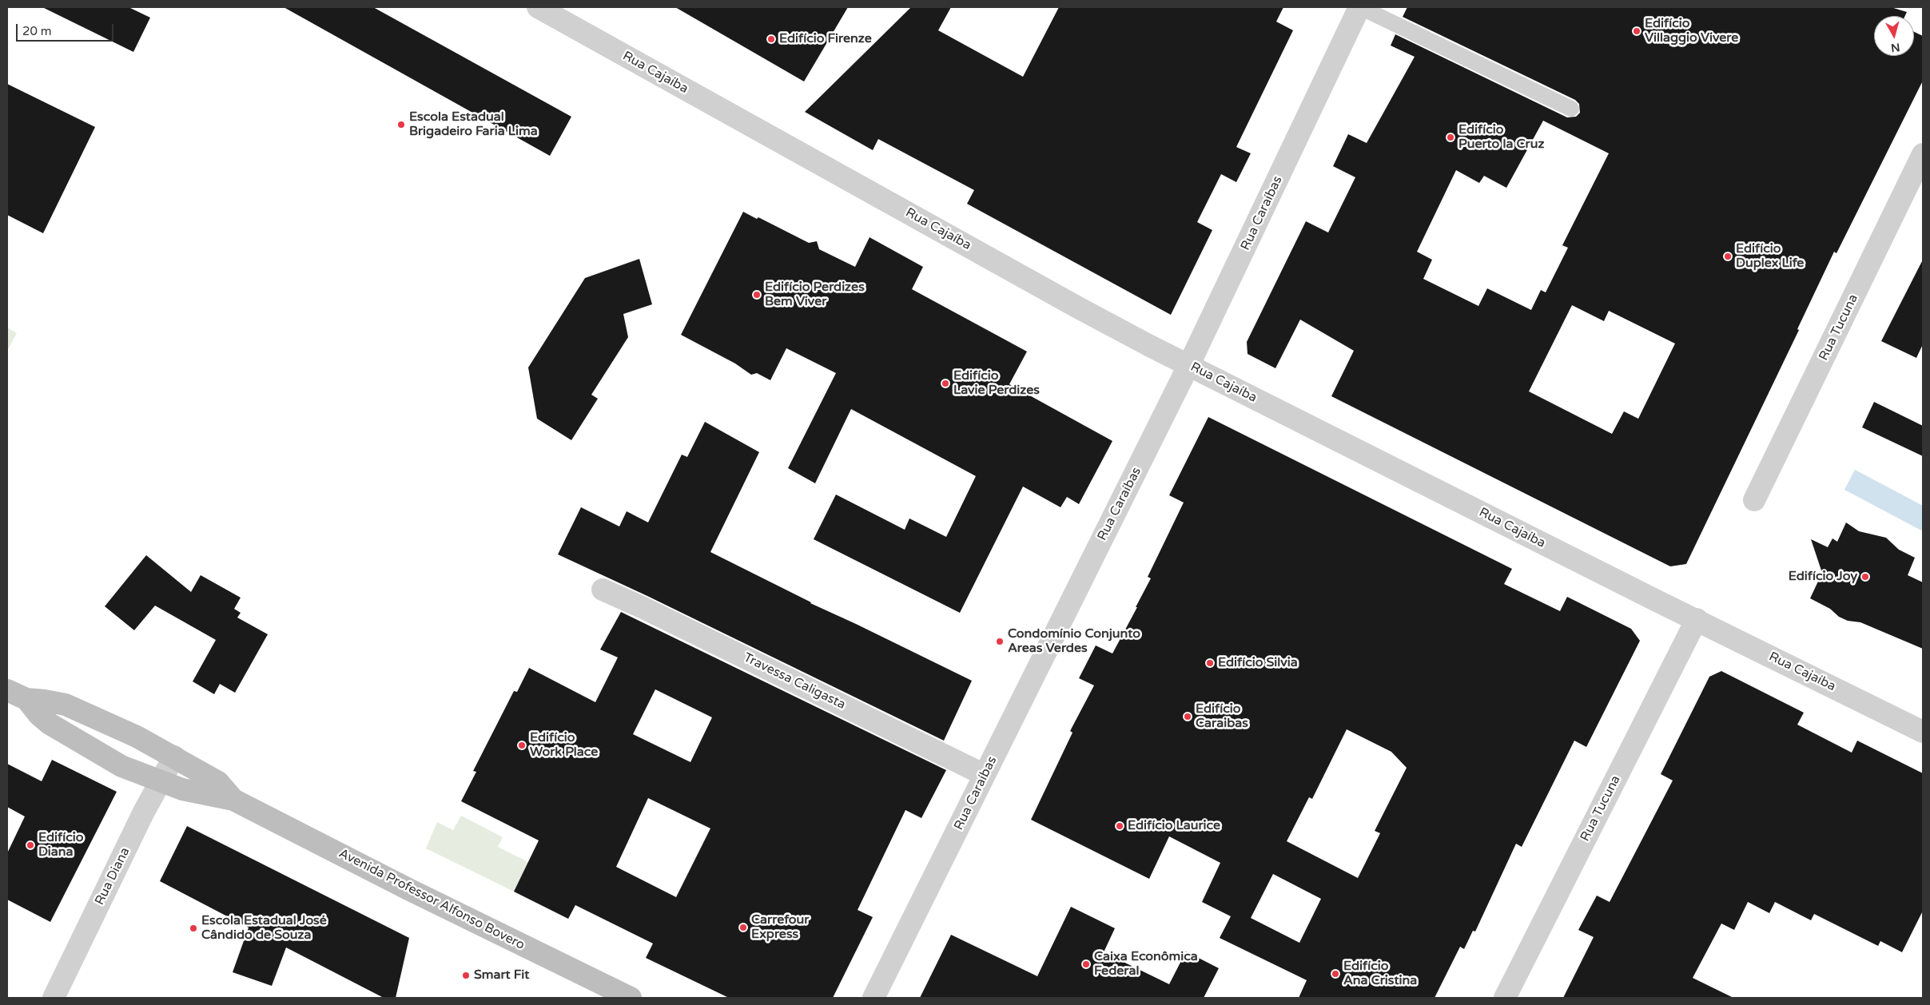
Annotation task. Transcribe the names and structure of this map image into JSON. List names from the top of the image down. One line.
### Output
{"streets":{"main road":["Avenida Professor Alfonso Bovero"],"street":["Rua Cajaíba","Rua Caraíbas","Rua Tucuna","Travessa Caligasta","Rua Diana"]},"crossings":[["Rua Cajaíba","Rua Caraíbas"],["Rua Cajaíba","Rua Tucuna"],["Rua Caraíbas","Travessa Caligasta"],["Rua Diana","Avenida Professor Alfonso Bovero"]],"places":["Edifício Villaggio Vivere","Edifício Firenze","Escola Estadual Brigadeiro Faria Lima","Edifício Puerto la Cruz","Edifício Duplex Life","Edifício Perdizes Bem Viver","Edifício Lavie Perdizes","Edifício Joy","Condomínio Conjunto Areas Verdes","Edifício Silvia","Edifício Caraibas","Edifício Work Place","Edifício Laurice","Edifício Diana","Carrefour Express","Escola Estadual José Cândido de Souza","Caixa Econômica Federal","Edifício Ana Cristina","Smart Fit"],"scale_bar":"20 m","north":"bottom"}
